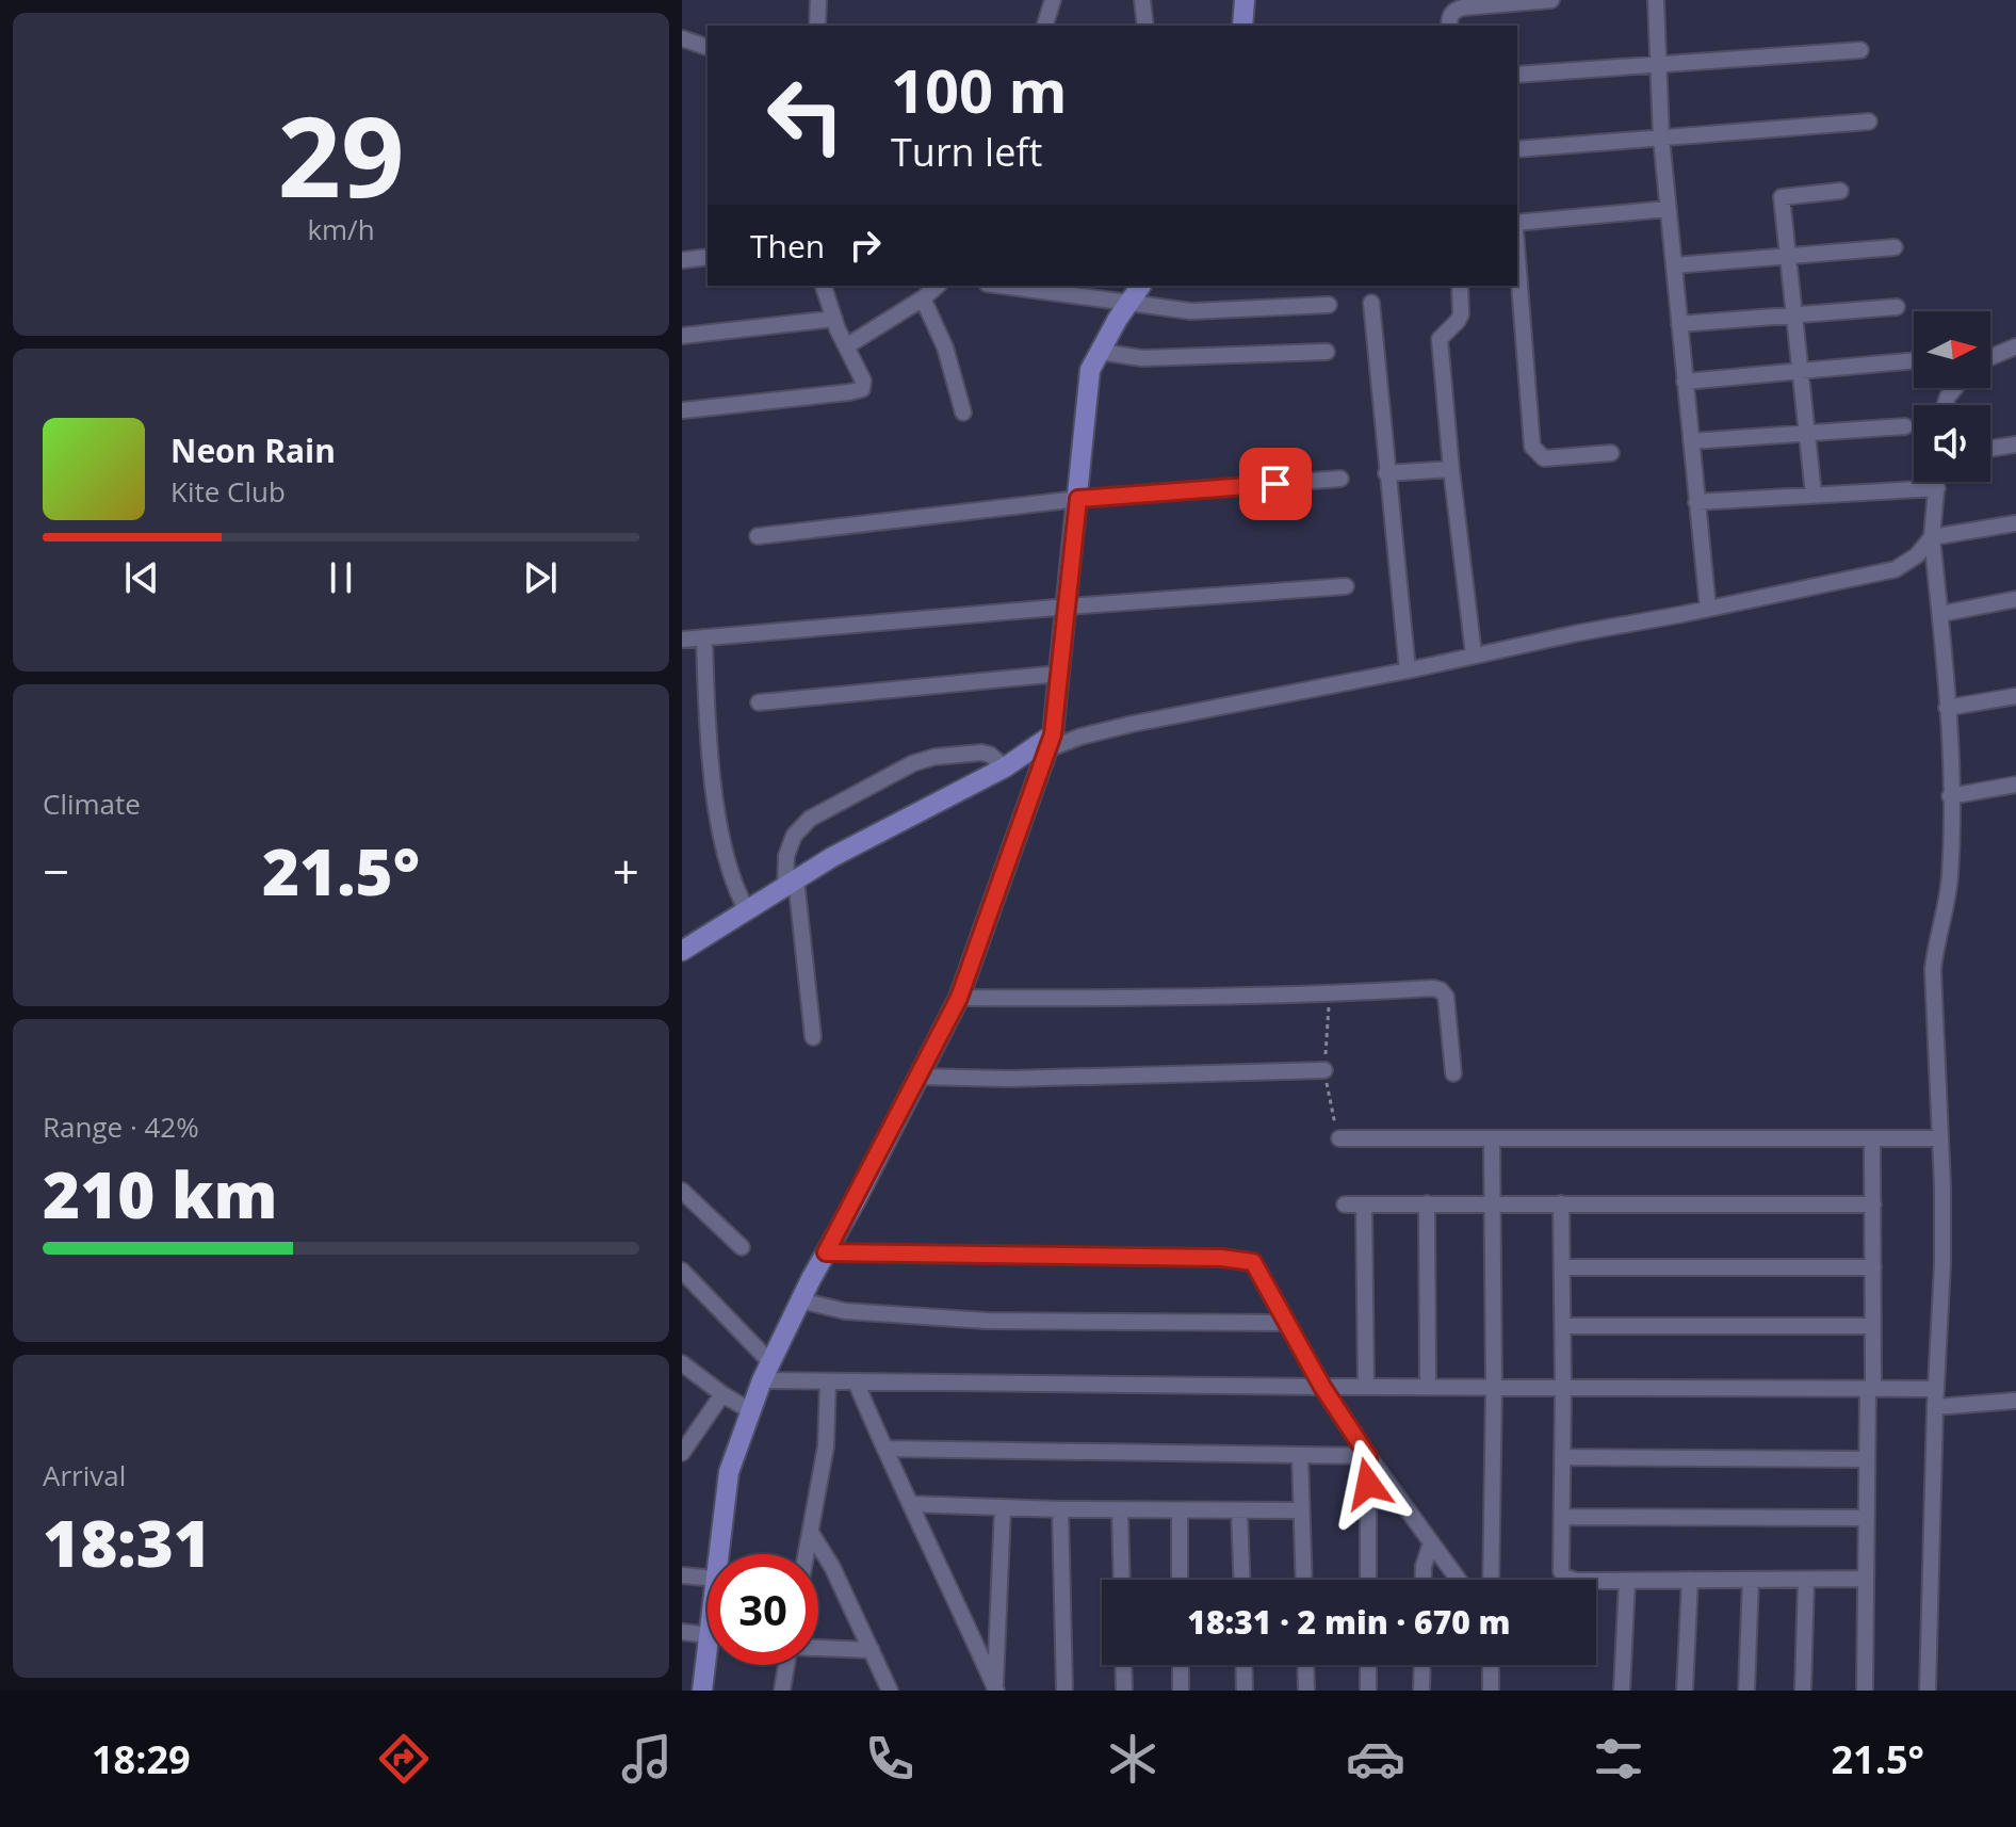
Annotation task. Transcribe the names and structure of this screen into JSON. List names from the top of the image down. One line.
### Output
{"north":"right","page":{"tile":[["29","km/h"],"Climate",["Range · 42%","210 km"],["Arrival","18:31"]],"turn":["100 m","Turn left"],"then":"Then","song":["Neon Rain","Kite Club"],"heat":["−","21.5°","+"],"limit":"30","trip":"18:31 · 2 min · 670 m","tabs":["18:29","21.5°"]}}
